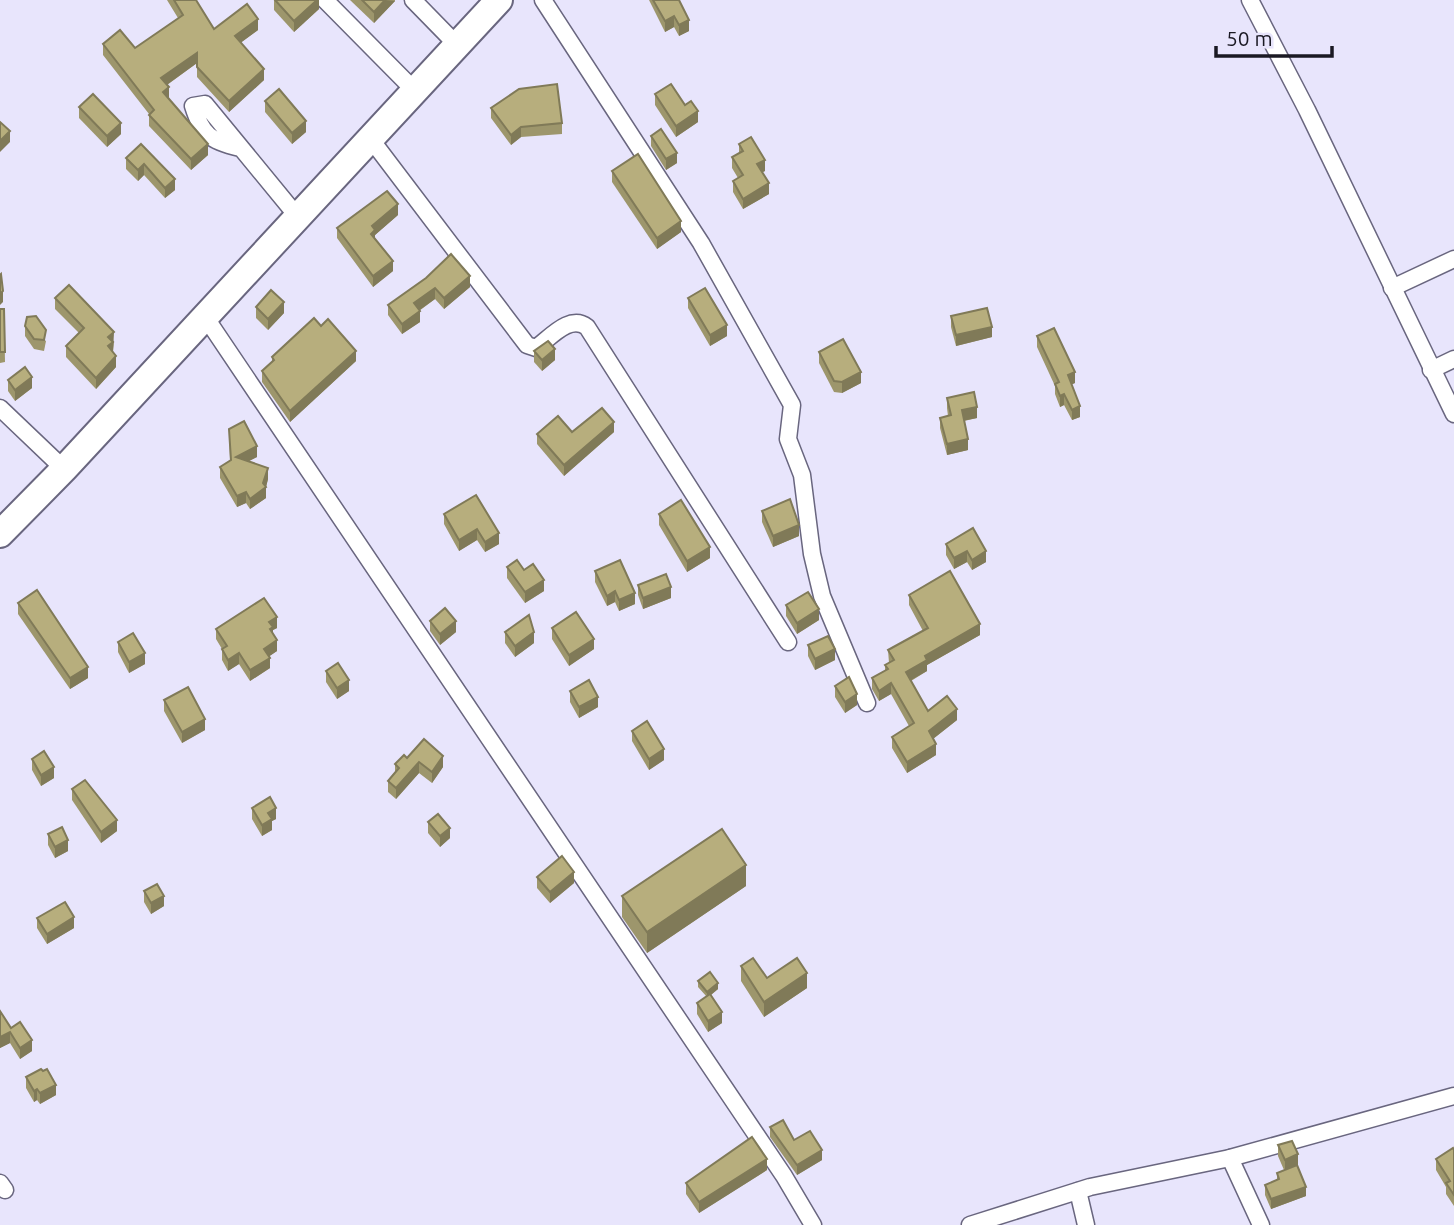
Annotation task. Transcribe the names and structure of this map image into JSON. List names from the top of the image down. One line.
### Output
{"scale_bar":"50 m"}
